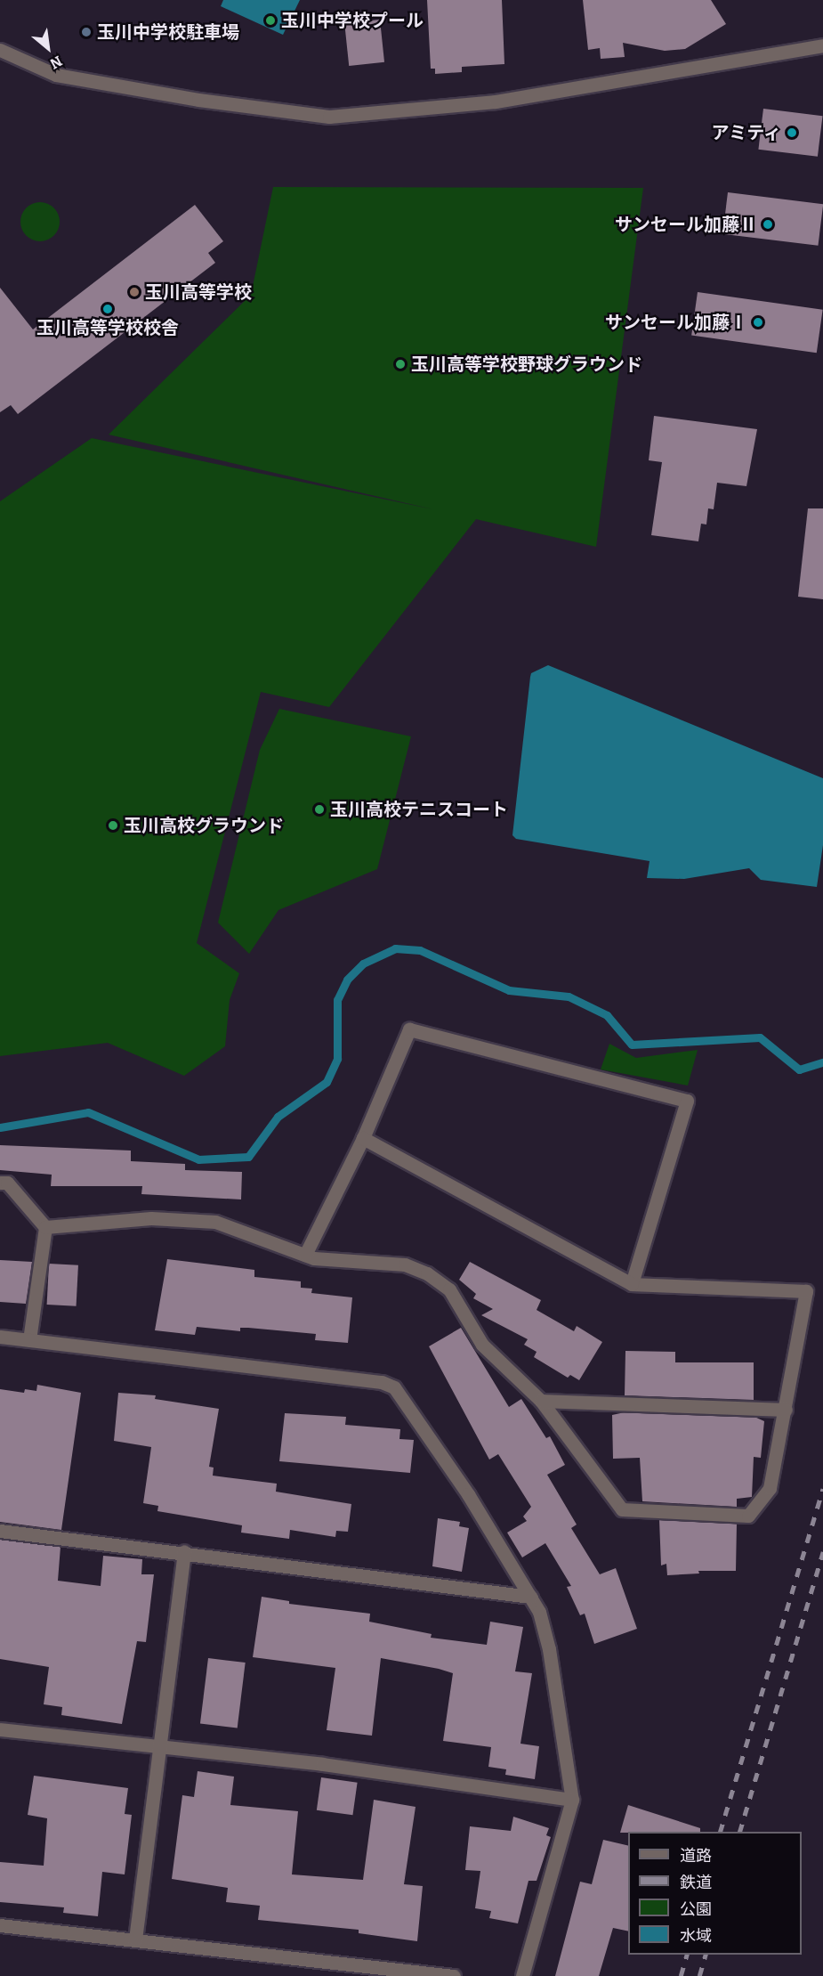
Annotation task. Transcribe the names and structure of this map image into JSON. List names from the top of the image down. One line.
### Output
{"places":["玉川中学校プール","玉川中学校駐車場","アミティ","サンセール加藤Ⅱ","玉川高等学校","玉川高等学校校舎","サンセール加藤Ⅰ","玉川高等学校野球グラウンド","玉川高校テニスコート","玉川高校グラウンド"],"legend":["道路","鉄道","公園","水域"],"north":"bottom right"}
